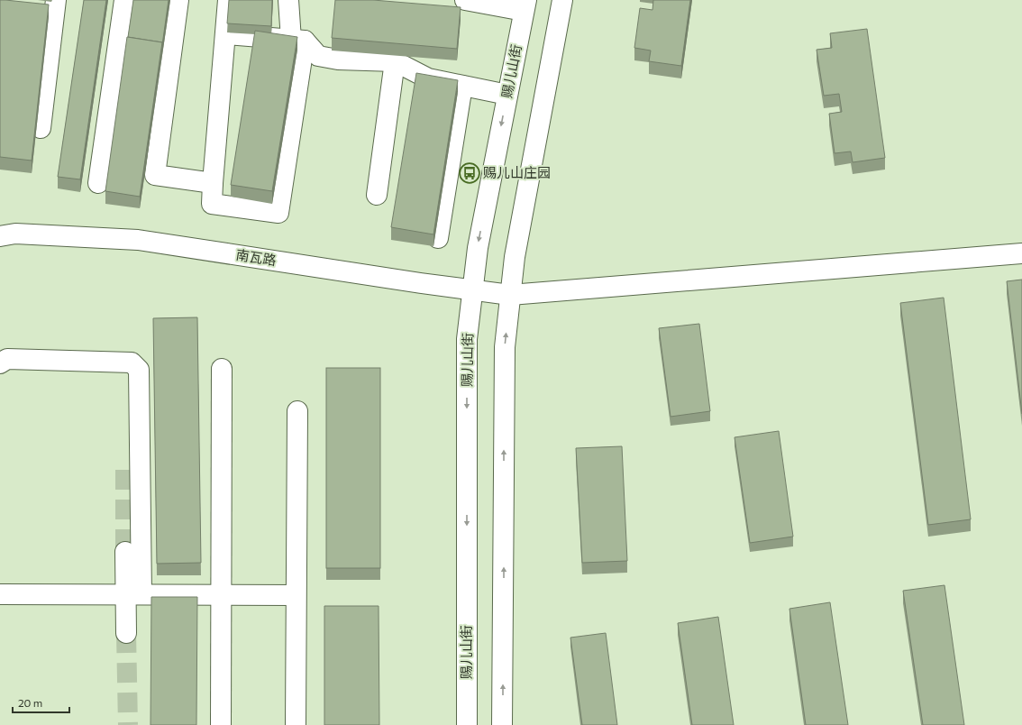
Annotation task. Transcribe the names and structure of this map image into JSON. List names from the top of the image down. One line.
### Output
{"streets":{"street":["赐儿山街","南瓦路"]},"crossings":[["赐儿山街","南瓦路"]],"places":{"bus stop":["赐儿山庄园"]},"scale_bar":"20 m"}
